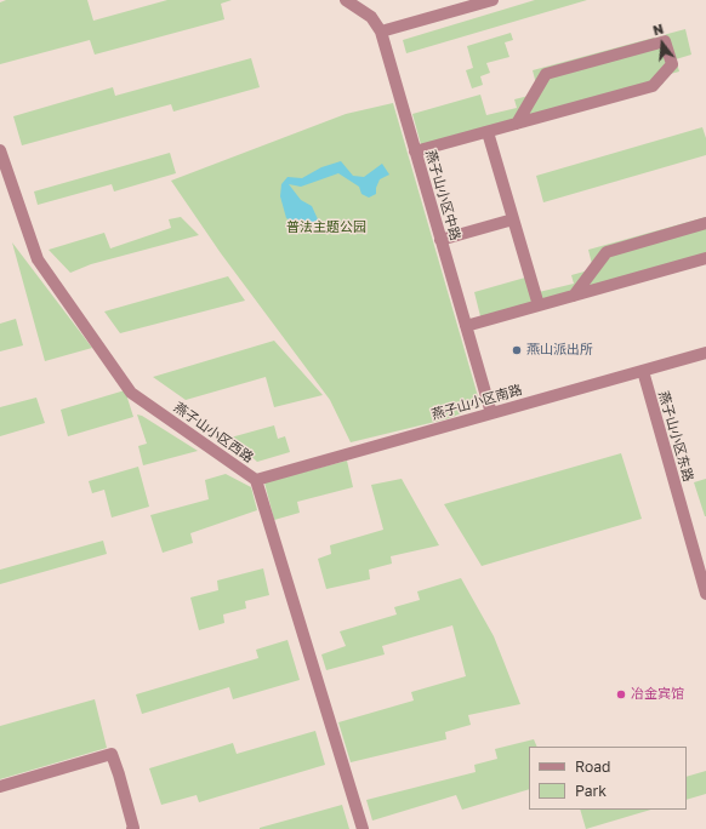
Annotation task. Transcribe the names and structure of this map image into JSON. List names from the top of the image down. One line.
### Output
{"streets":{"street":["燕子山小区中路","燕子山小区南路","燕子山小区西路","燕子山小区东路"]},"crossings":[["燕子山小区中路","燕子山小区南路"],["燕子山小区南路","燕子山小区西路"],["燕子山小区南路","燕子山小区东路"]],"parks":["普法主题公园"],"places":["燕山派出所","冶金宾馆"],"legend":["Road","Park"],"north":"top"}
